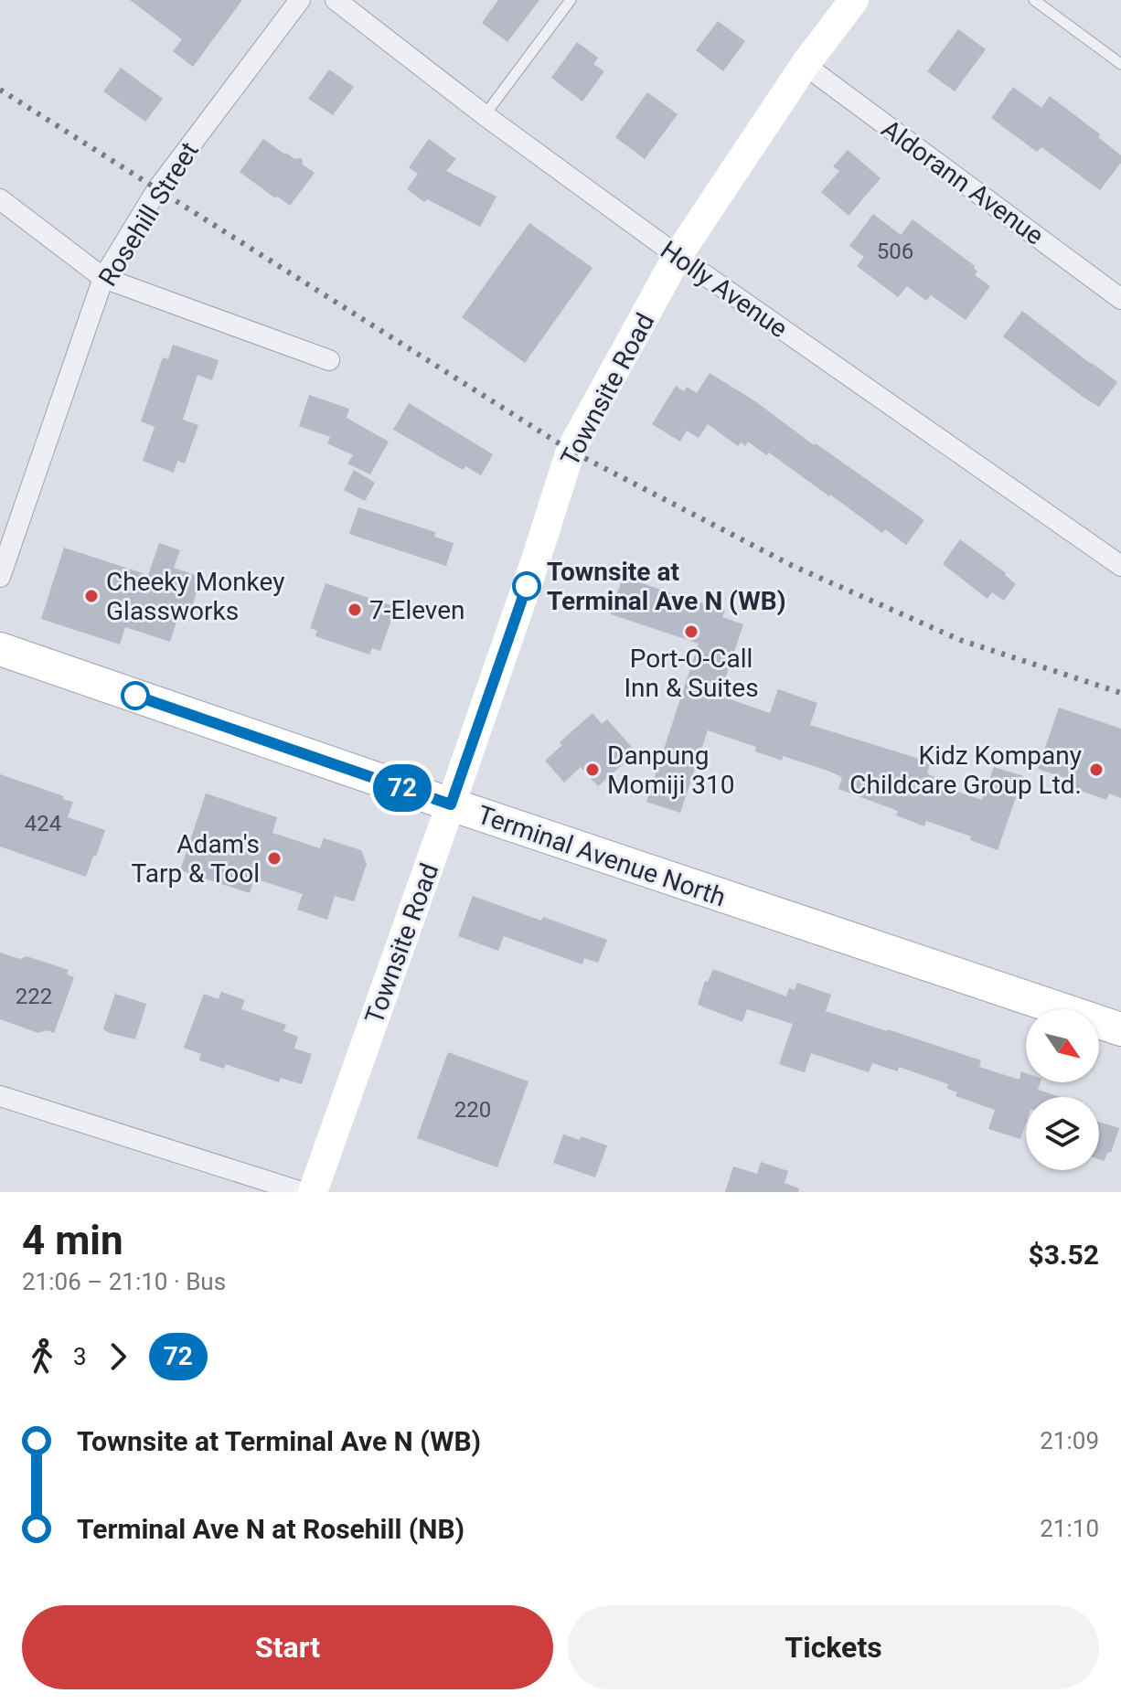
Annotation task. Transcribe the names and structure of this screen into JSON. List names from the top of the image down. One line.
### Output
{"streets":{"main road":["Terminal Avenue North"],"street":["Aldorann Avenue","Rosehill Street","Holly Avenue","Townsite Road"]},"crossings":[["Aldorann Avenue","Townsite Road"],["Holly Avenue","Townsite Road"],["Townsite Road","Terminal Avenue North"]],"places":["Townsite at Terminal Ave N (WB)","Cheeky Monkey Glassworks","7-Eleven","Port-O-Call Inn & Suites","Danpung Momiji 310","Kidz Kompany Childcare Group Ltd.","Adam's Tarp & Tool"],"lines":["bus line 72"],"house_numbers":["506","424","222","220"],"north":"bottom right","page":{"on_map":"72","heading":["4 min","21:06 – 21:10 · Bus","$3.52"],"legs":["3","72"],"list":[{"name":"Townsite at Terminal Ave N (WB)","value":"21:09"},{"name":"Terminal Ave N at Rosehill (NB)","value":"21:10"}],"buttons":["Start","Tickets"]}}
